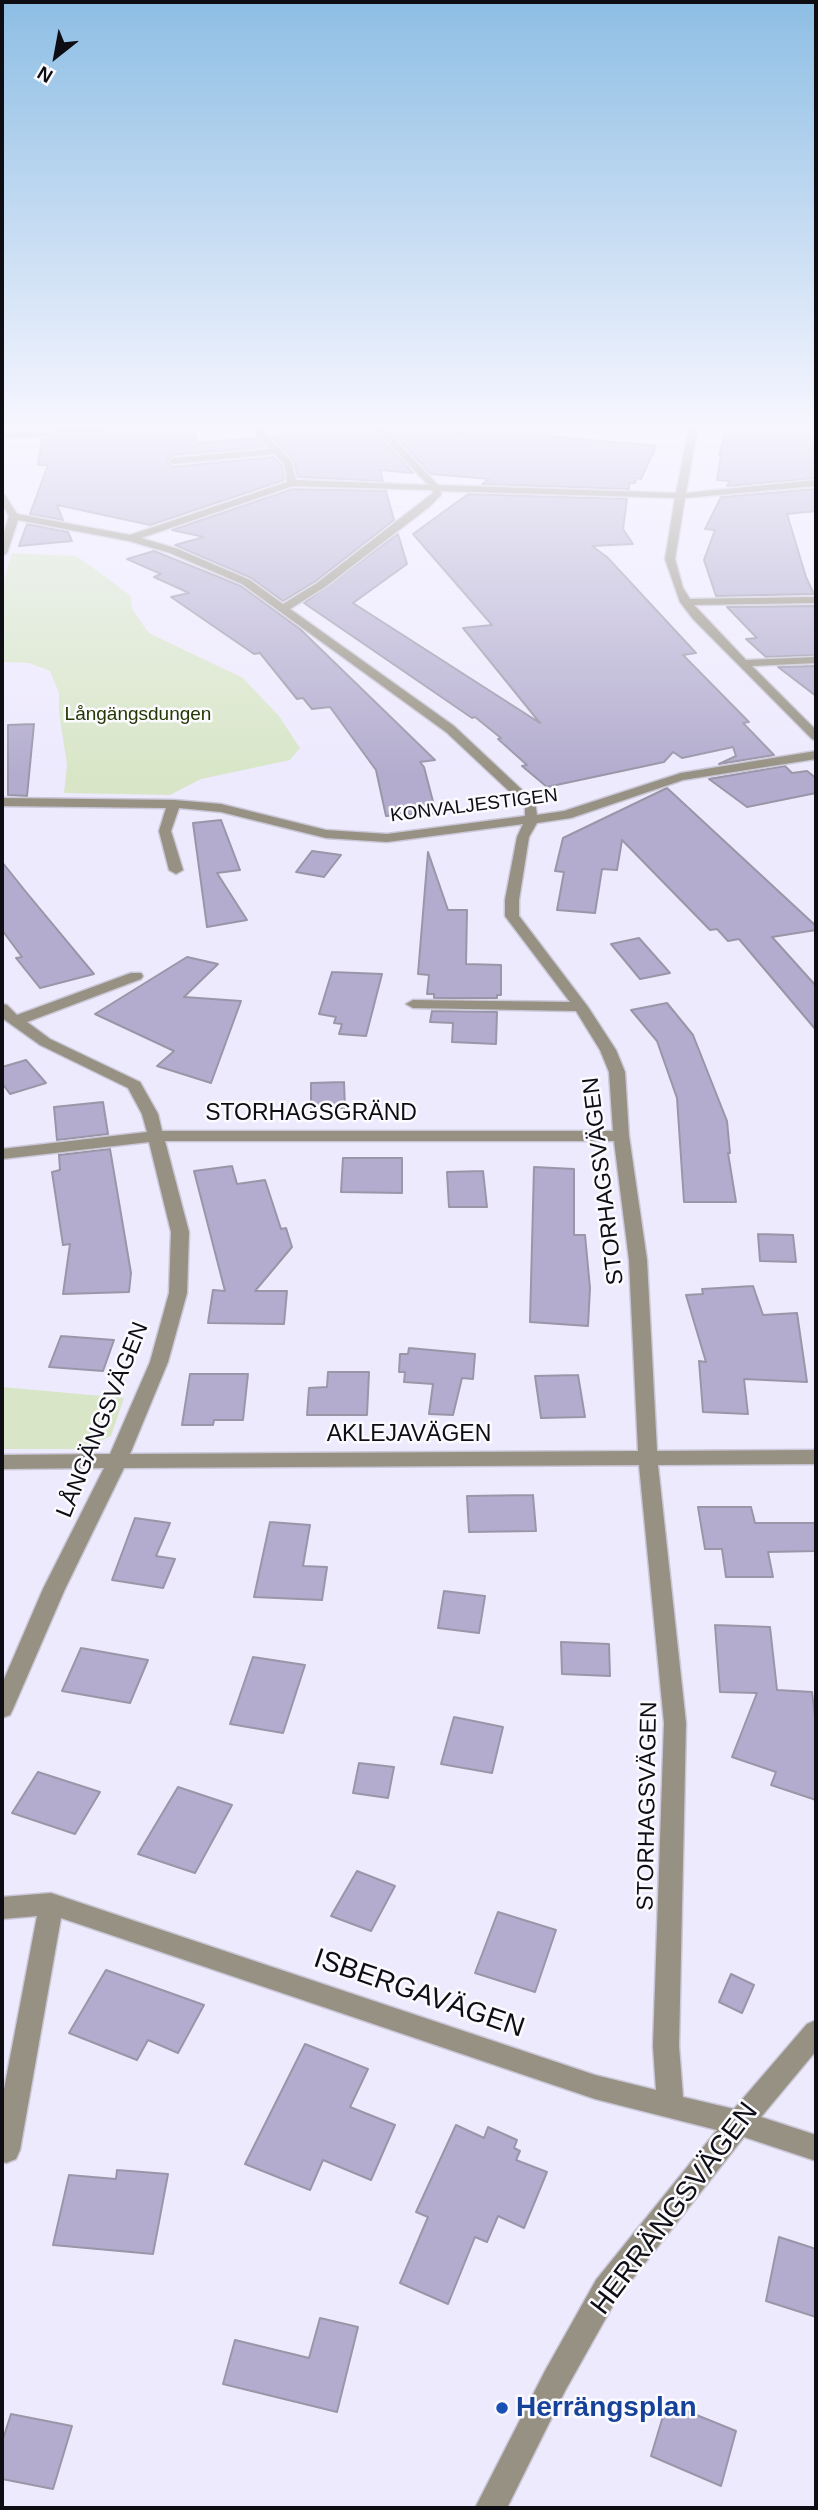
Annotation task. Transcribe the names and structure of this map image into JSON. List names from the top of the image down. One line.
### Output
{"streets":{"street":["KONVALJESTIGEN","STORHAGSGRÄND","STORHAGSVÄGEN","LÅNGÄNGSVÄGEN","AKLEJAVÄGEN","ISBERGAVÄGEN","HERRÄNGSVÄGEN"]},"crossings":[["KONVALJESTIGEN","STORHAGSVÄGEN"],["STORHAGSGRÄND","STORHAGSVÄGEN"],["STORHAGSGRÄND","LÅNGÄNGSVÄGEN"],["STORHAGSVÄGEN","AKLEJAVÄGEN"],["STORHAGSVÄGEN","ISBERGAVÄGEN"],["LÅNGÄNGSVÄGEN","AKLEJAVÄGEN"],["ISBERGAVÄGEN","HERRÄNGSVÄGEN"]],"parks":["Långängsdungen"],"places":["Herrängsplan"],"north":"bottom left"}
